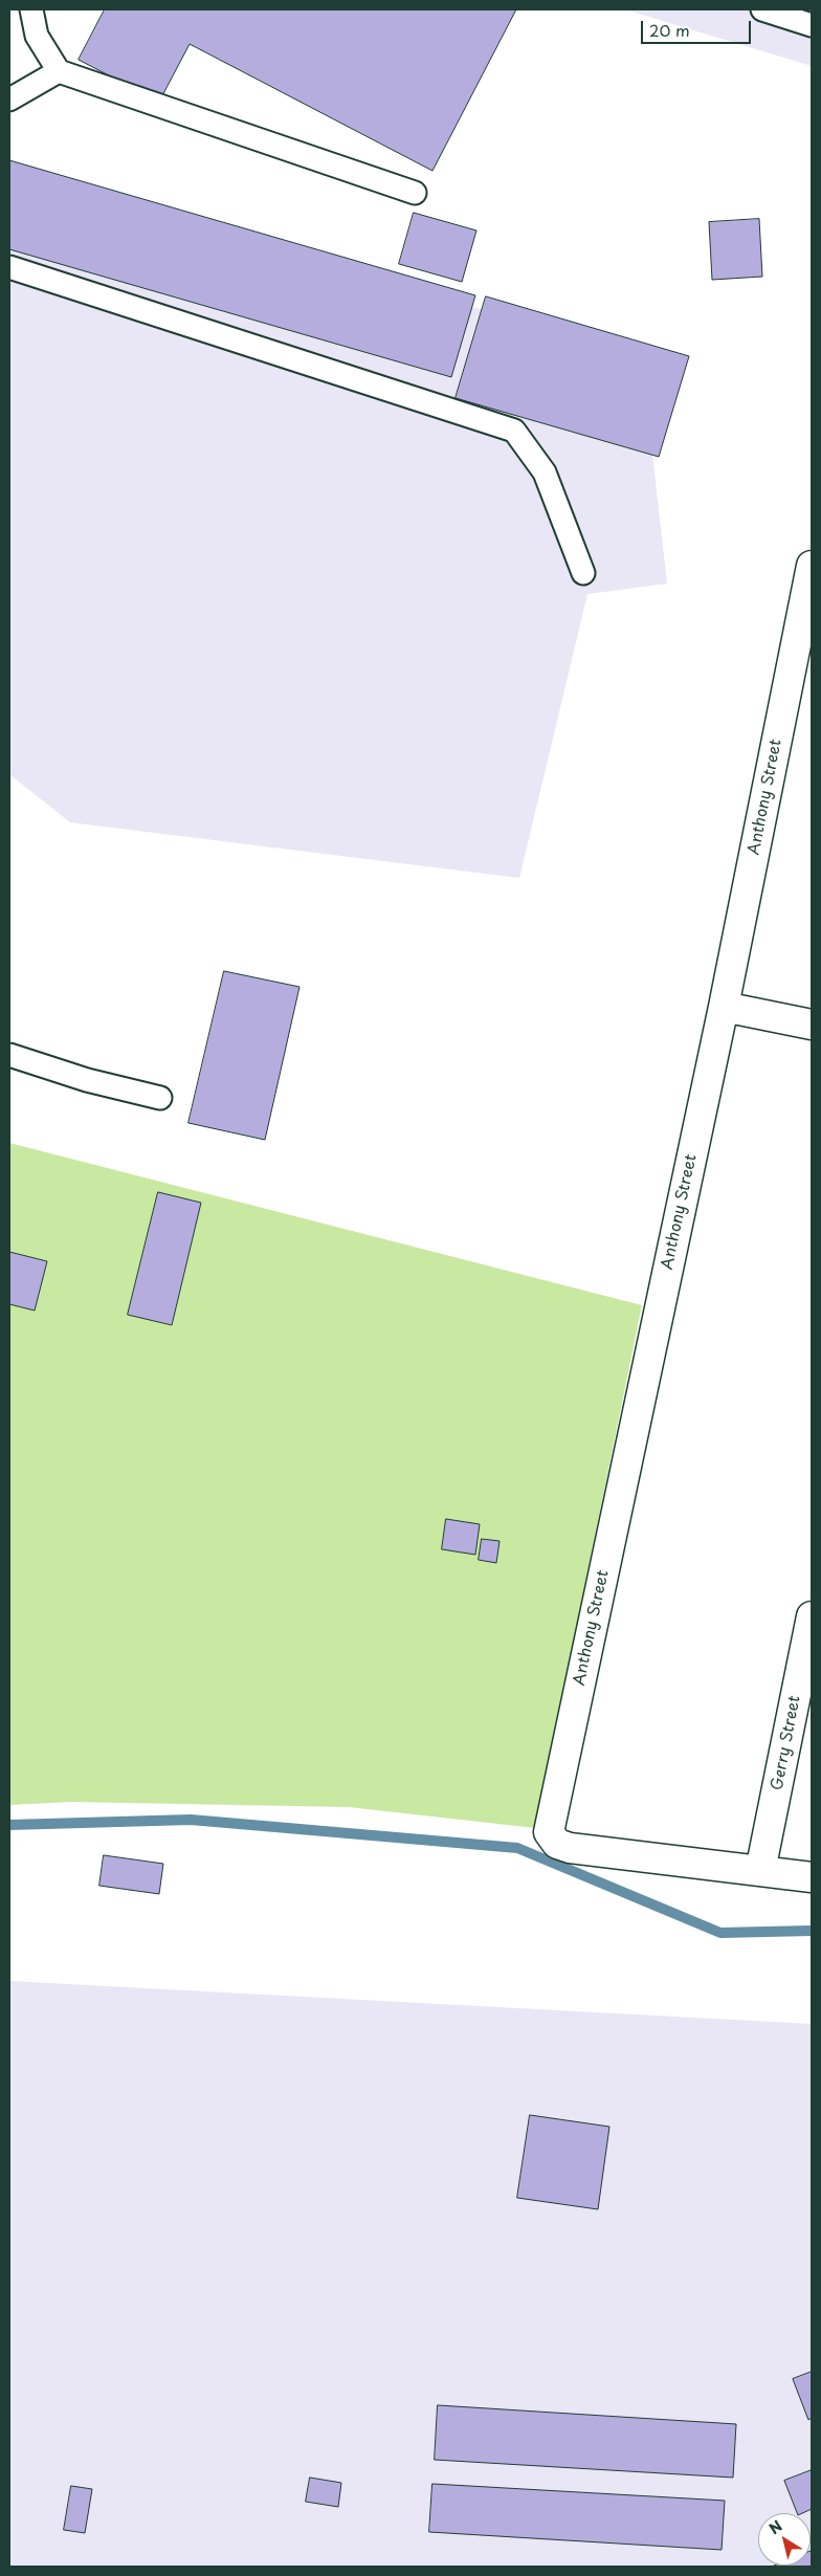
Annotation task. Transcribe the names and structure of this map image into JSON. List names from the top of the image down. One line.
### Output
{"streets":{"street":["Anthony Street","Gerry Street"]},"crossings":[["Anthony Street","Gerry Street"]],"scale_bar":"20 m","north":"top left"}
